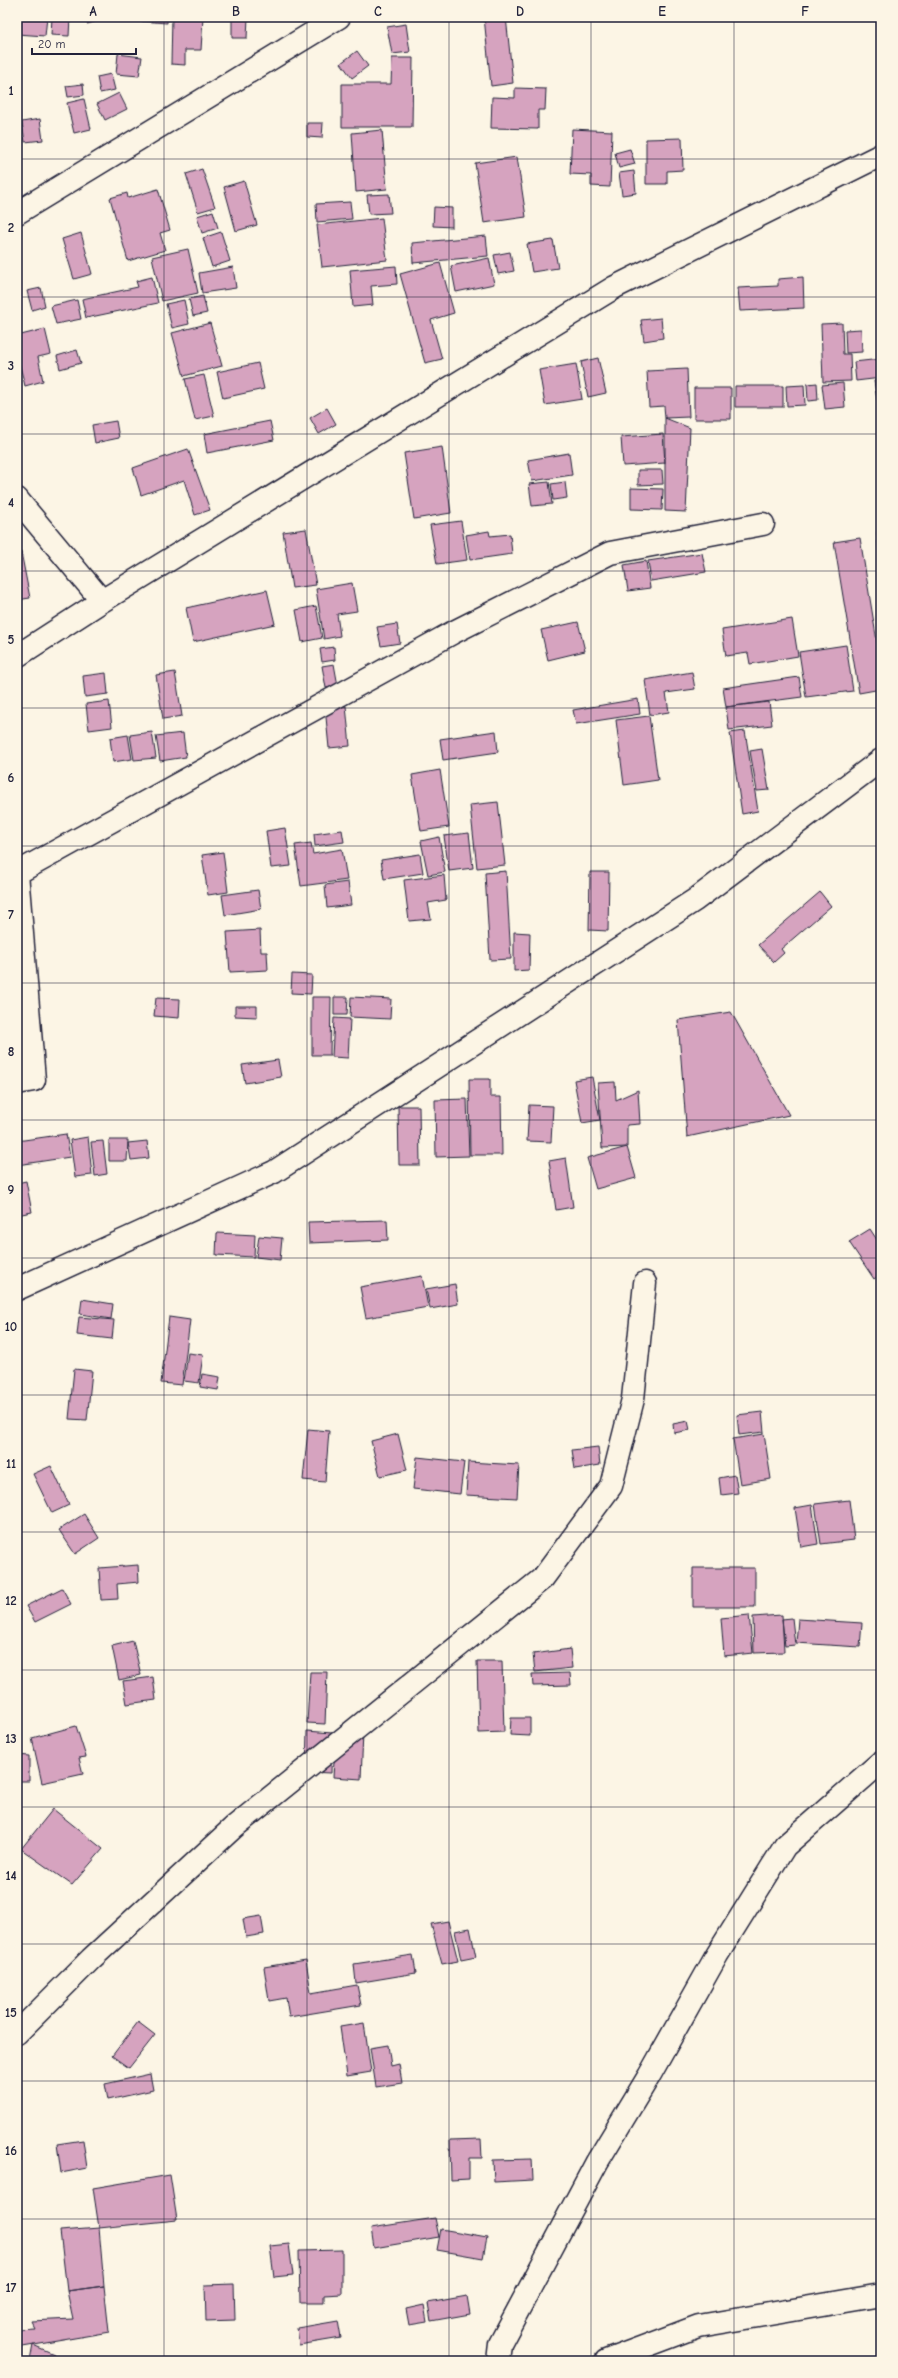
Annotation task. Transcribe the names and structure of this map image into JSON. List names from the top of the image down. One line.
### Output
{"scale_bar":"20 m","grid":{"columns":["A","B","C","D","E","F"],"rows":["1","2","3","4","5","6","7","8","9","10","11","12","13","14","15","16","17"]}}
